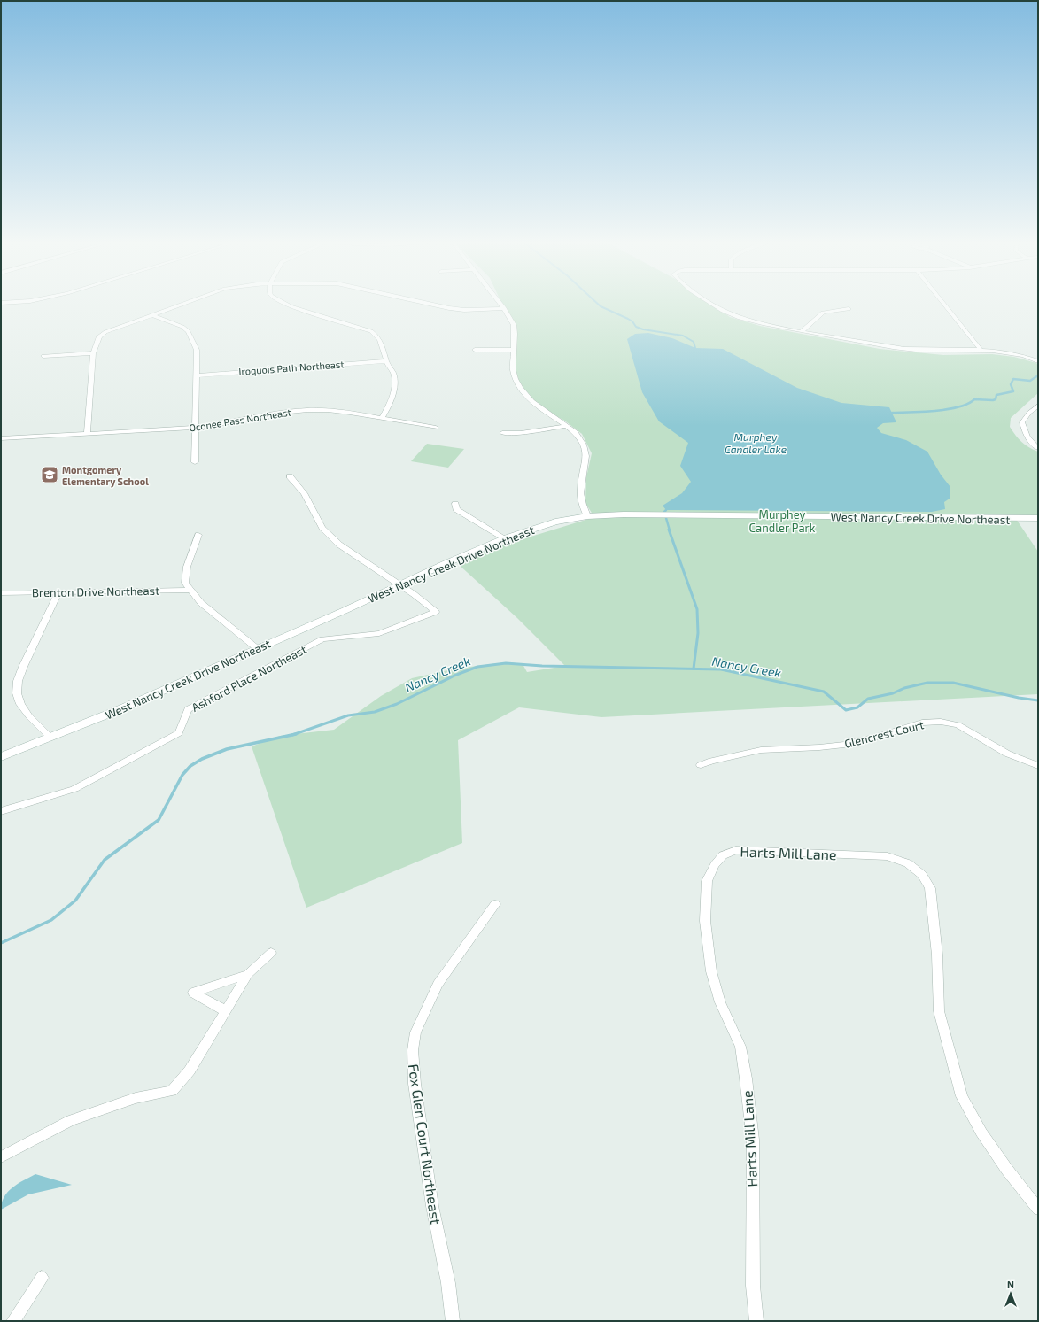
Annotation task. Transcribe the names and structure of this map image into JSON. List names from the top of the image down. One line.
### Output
{"streets":{"street":["Iroquois Path Northeast","Oconee Pass Northeast","West Nancy Creek Drive Northeast","Brenton Drive Northeast","Ashford Place Northeast","Glencrest Court","Harts Mill Lane","Fox Glen Court Northeast"]},"crossings":[["West Nancy Creek Drive Northeast","Ashford Place Northeast"]],"water":["Murphey Candler Lake","Nancy Creek"],"parks":["Murphey Candler Park"],"places":{"school or university":["Montgomery Elementary School"]},"north":"top"}
